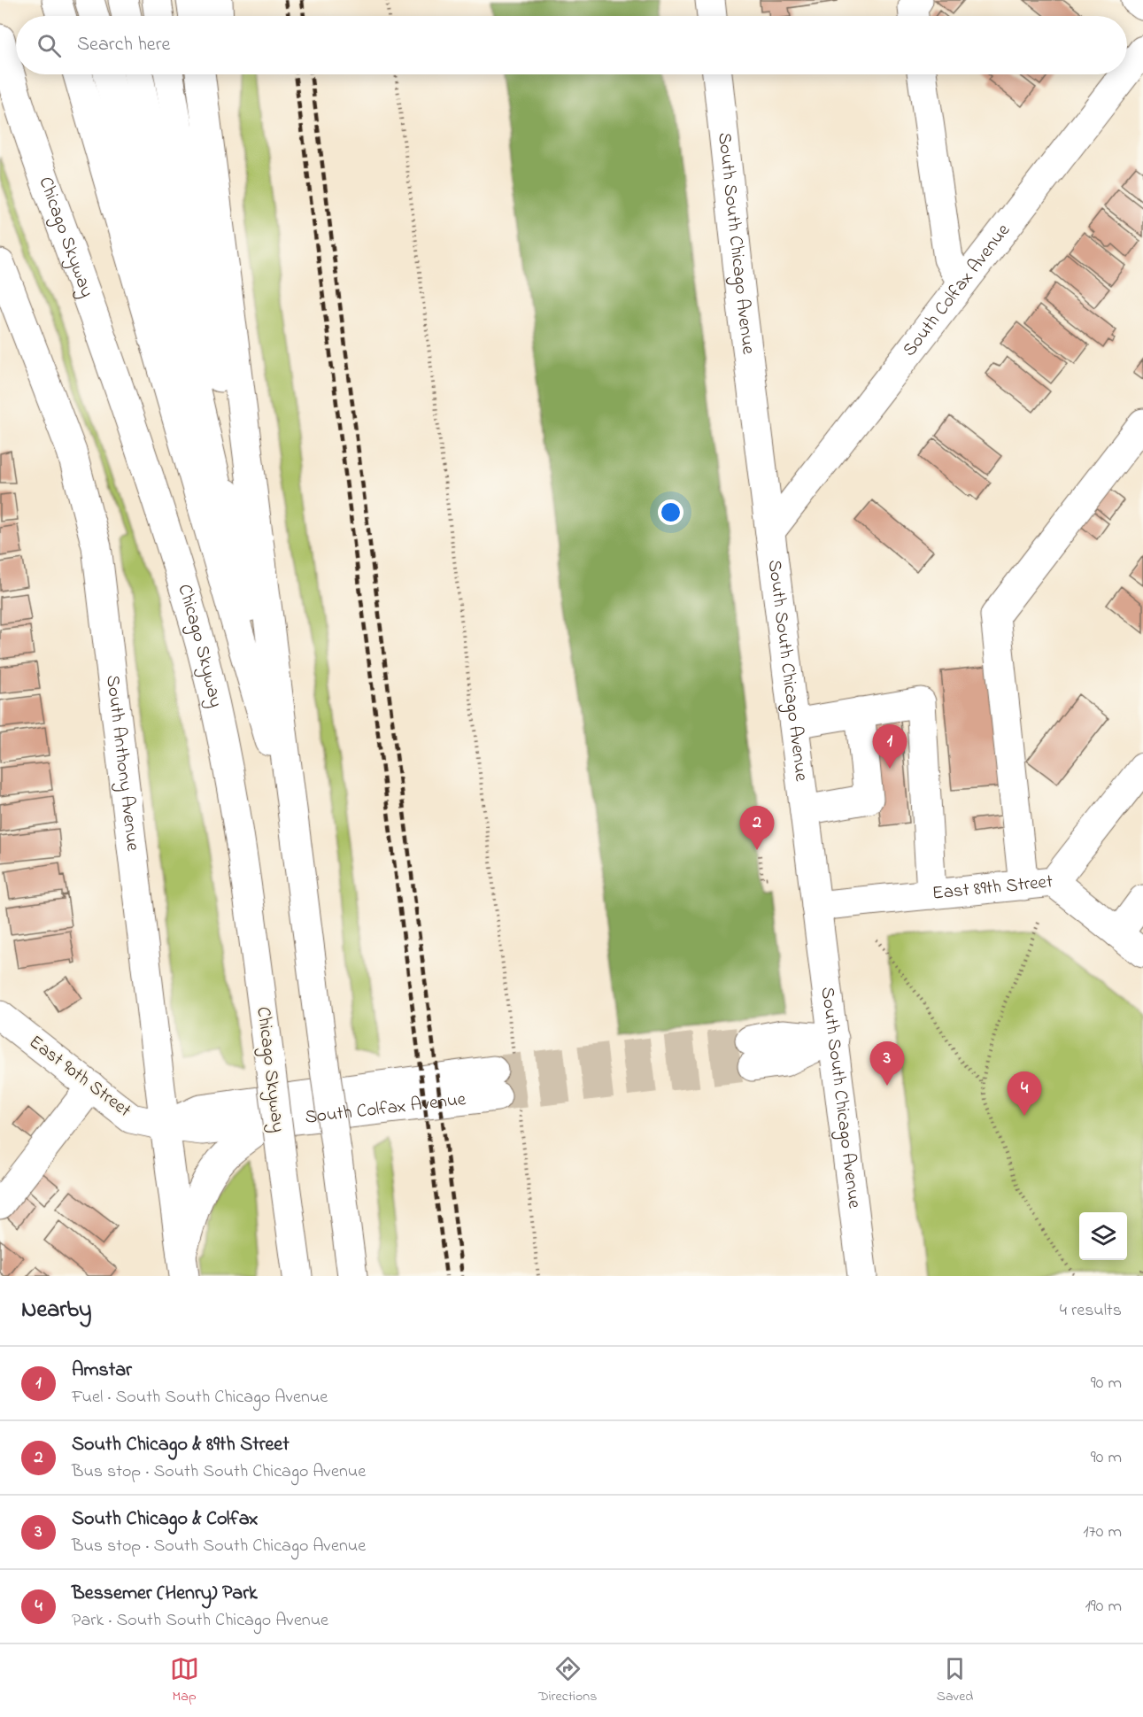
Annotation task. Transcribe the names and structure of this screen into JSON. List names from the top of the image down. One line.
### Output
{"streets":{"main road":["Chicago Skyway","South South Chicago Avenue","South Colfax Avenue","South Anthony Avenue","East 89th Street","East 90th Street"]},"crossings":[["South South Chicago Avenue","South Colfax Avenue"],["South South Chicago Avenue","East 89th Street"],["South Colfax Avenue","South Anthony Avenue"],["South Colfax Avenue","East 90th Street"],["South Anthony Avenue","East 90th Street"]],"page":{"search":"Search here","pins":["1","2","3","4"],"heading":["Nearby","4 results"],"list":[{"mark":"1","name":"Amstar","note":"Fuel · South South Chicago Avenue","value":"90 m"},{"mark":"2","name":"South Chicago & 89th Street","note":"Bus stop · South South Chicago Avenue","value":"90 m"},{"mark":"3","name":"South Chicago & Colfax","note":"Bus stop · South South Chicago Avenue","value":"170 m"},{"mark":"4","name":"Bessemer (Henry) Park","note":"Park · South South Chicago Avenue","value":"190 m"}],"nav":["Map","Directions","Saved"]}}
